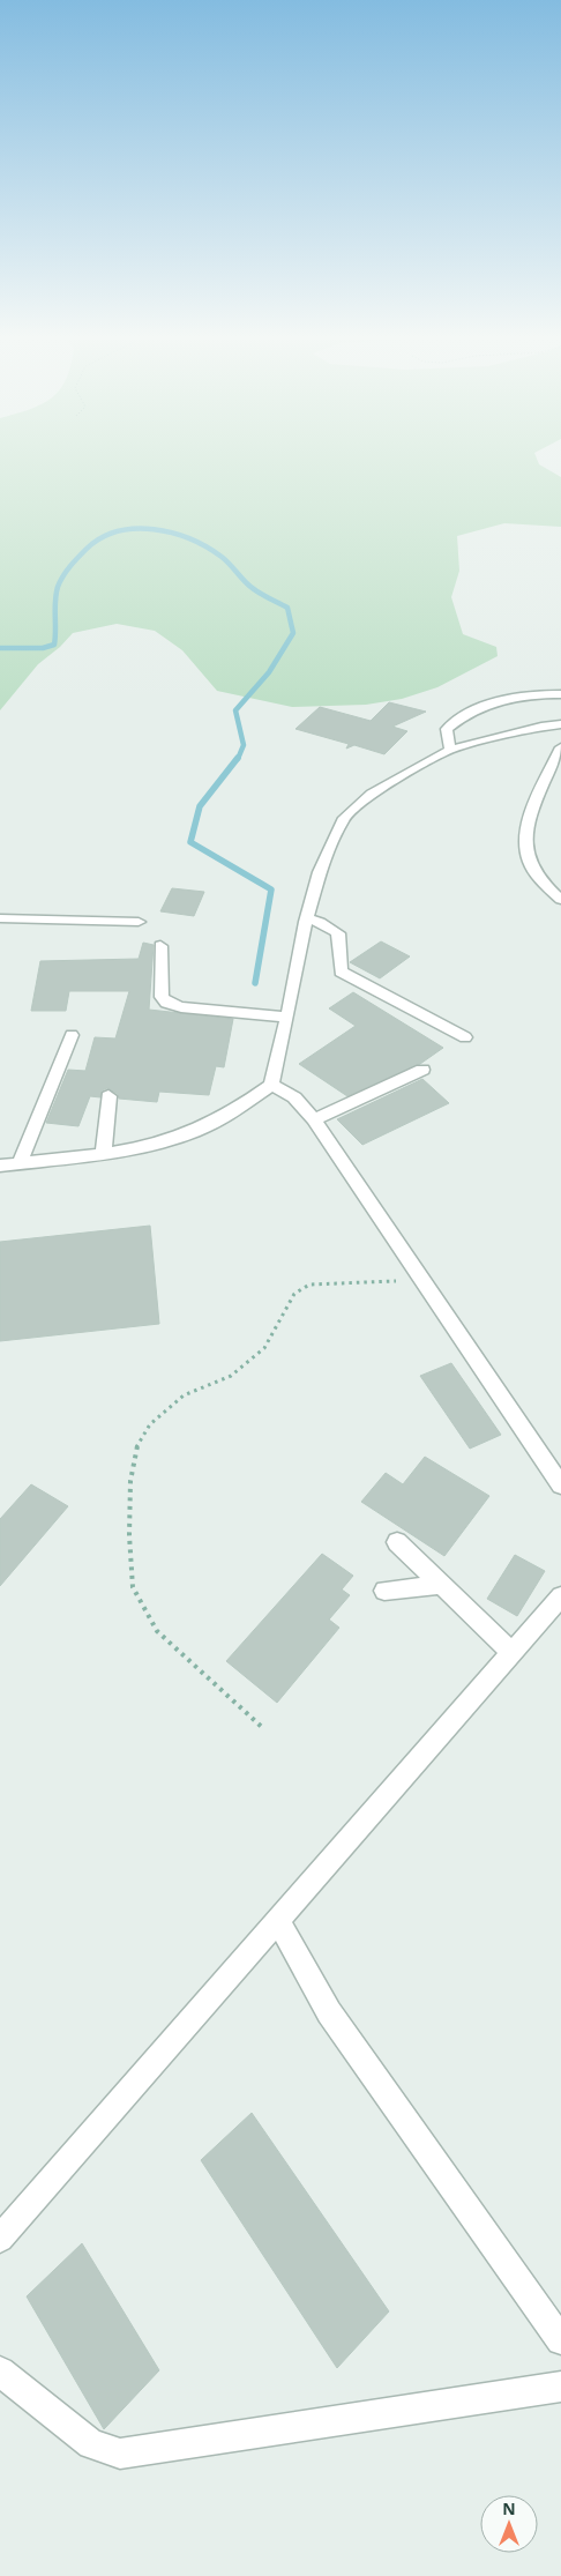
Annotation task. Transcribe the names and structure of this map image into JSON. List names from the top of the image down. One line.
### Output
{"north":"top"}
